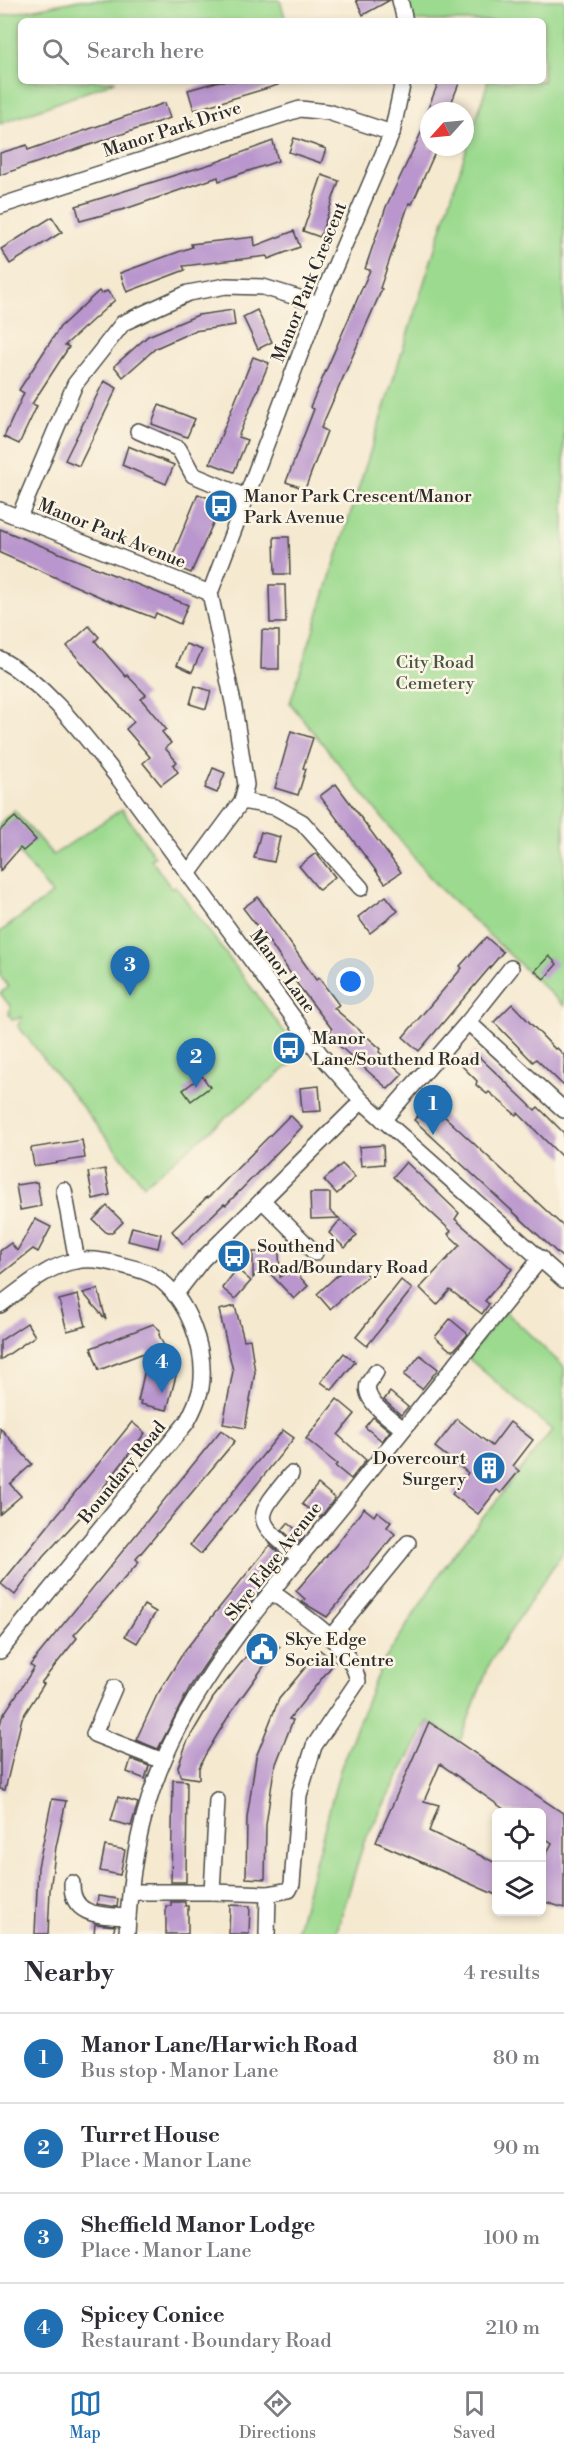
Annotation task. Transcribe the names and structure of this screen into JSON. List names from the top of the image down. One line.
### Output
{"streets":{"street":["Manor Park Drive","Manor Park Crescent","Manor Park Avenue","Manor Lane","Boundary Road","Skye Edge Avenue"]},"crossings":[["Manor Park Drive","Manor Park Crescent"],["Manor Park Crescent","Manor Park Avenue"],["Manor Lane","Skye Edge Avenue"]],"parks":["City Road Cemetery"],"places":{"bus stop":["Manor Park Crescent/Manor Park Avenue","Manor Lane/Southend Road","Southend Road/Boundary Road"],"building":["Dovercourt Surgery"],"public building":["Skye Edge Social Centre"]},"north":"bottom left","page":{"search":"Search here","pins":["3","2","1","4"],"heading":["Nearby","4 results"],"list":[{"mark":"1","name":"Manor Lane/Harwich Road","note":"Bus stop · Manor Lane","value":"80 m"},{"mark":"2","name":"Turret House","note":"Place · Manor Lane","value":"90 m"},{"mark":"3","name":"Sheffield Manor Lodge","note":"Place · Manor Lane","value":"100 m"},{"mark":"4","name":"Spicey Conice","note":"Restaurant · Boundary Road","value":"210 m"}],"nav":["Map","Directions","Saved"]}}
